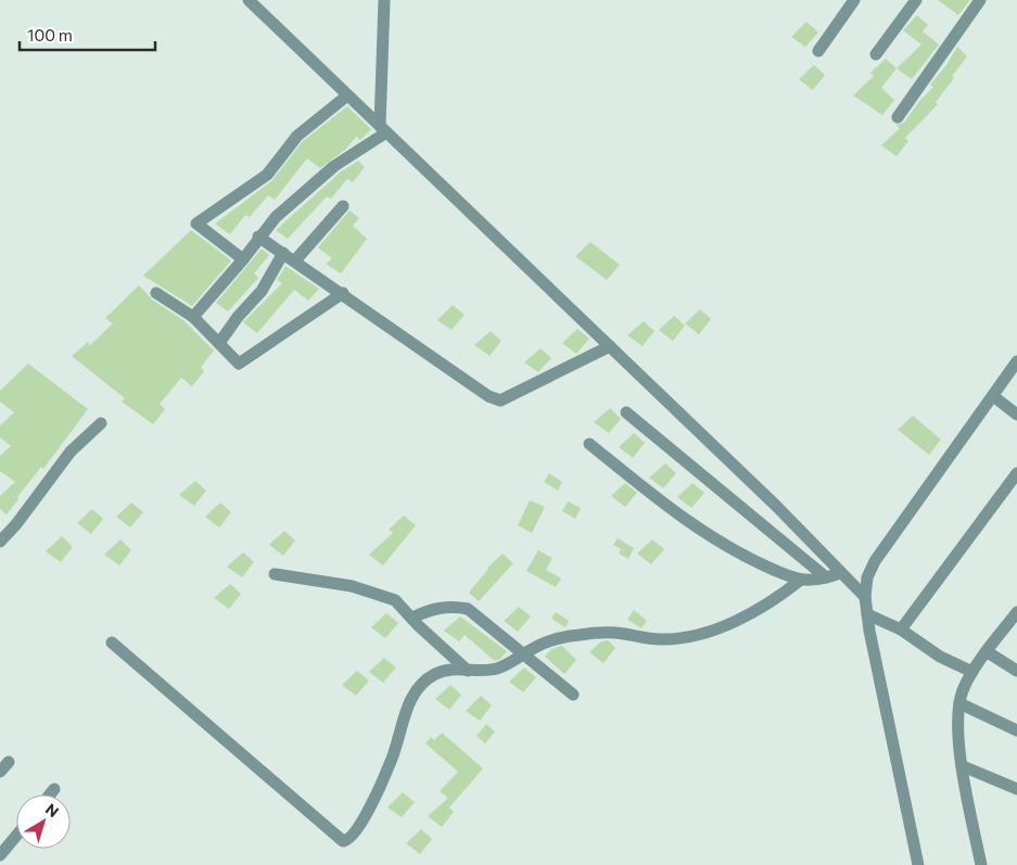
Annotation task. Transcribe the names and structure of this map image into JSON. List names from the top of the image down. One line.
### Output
{"scale_bar":"100 m","north":"top right"}
